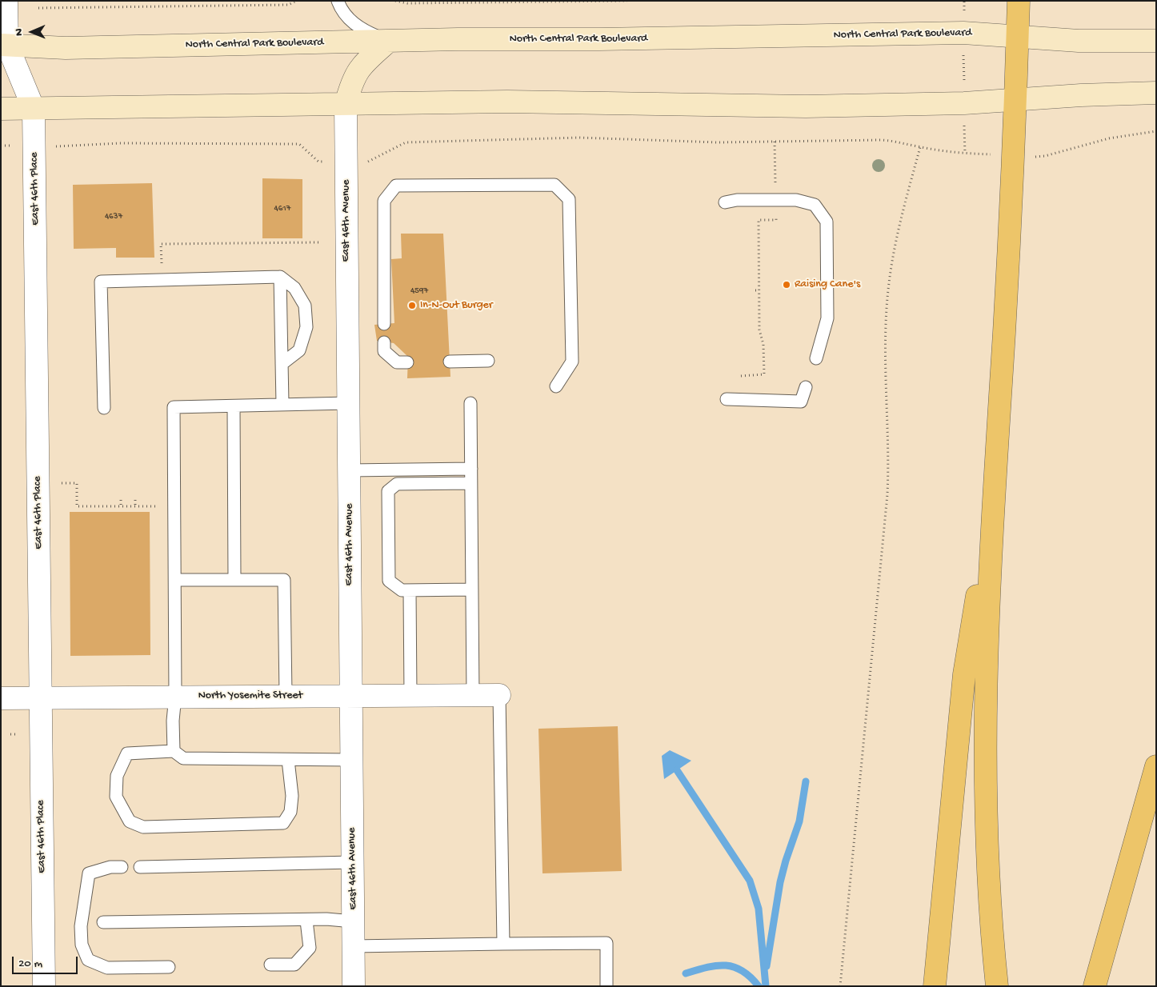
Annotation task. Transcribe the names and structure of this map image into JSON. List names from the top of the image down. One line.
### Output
{"streets":{"main road":["North Central Park Boulevard"],"street":["East 46th Place","East 46th Avenue","North Yosemite Street"]},"crossings":[["North Central Park Boulevard","East 46th Place"],["East 46th Place","North Yosemite Street"],["East 46th Avenue","North Yosemite Street"]],"places":["Raising Cane's","In-N-Out Burger"],"house_numbers":["4617","4637","4597"],"scale_bar":"20 m","north":"left"}
